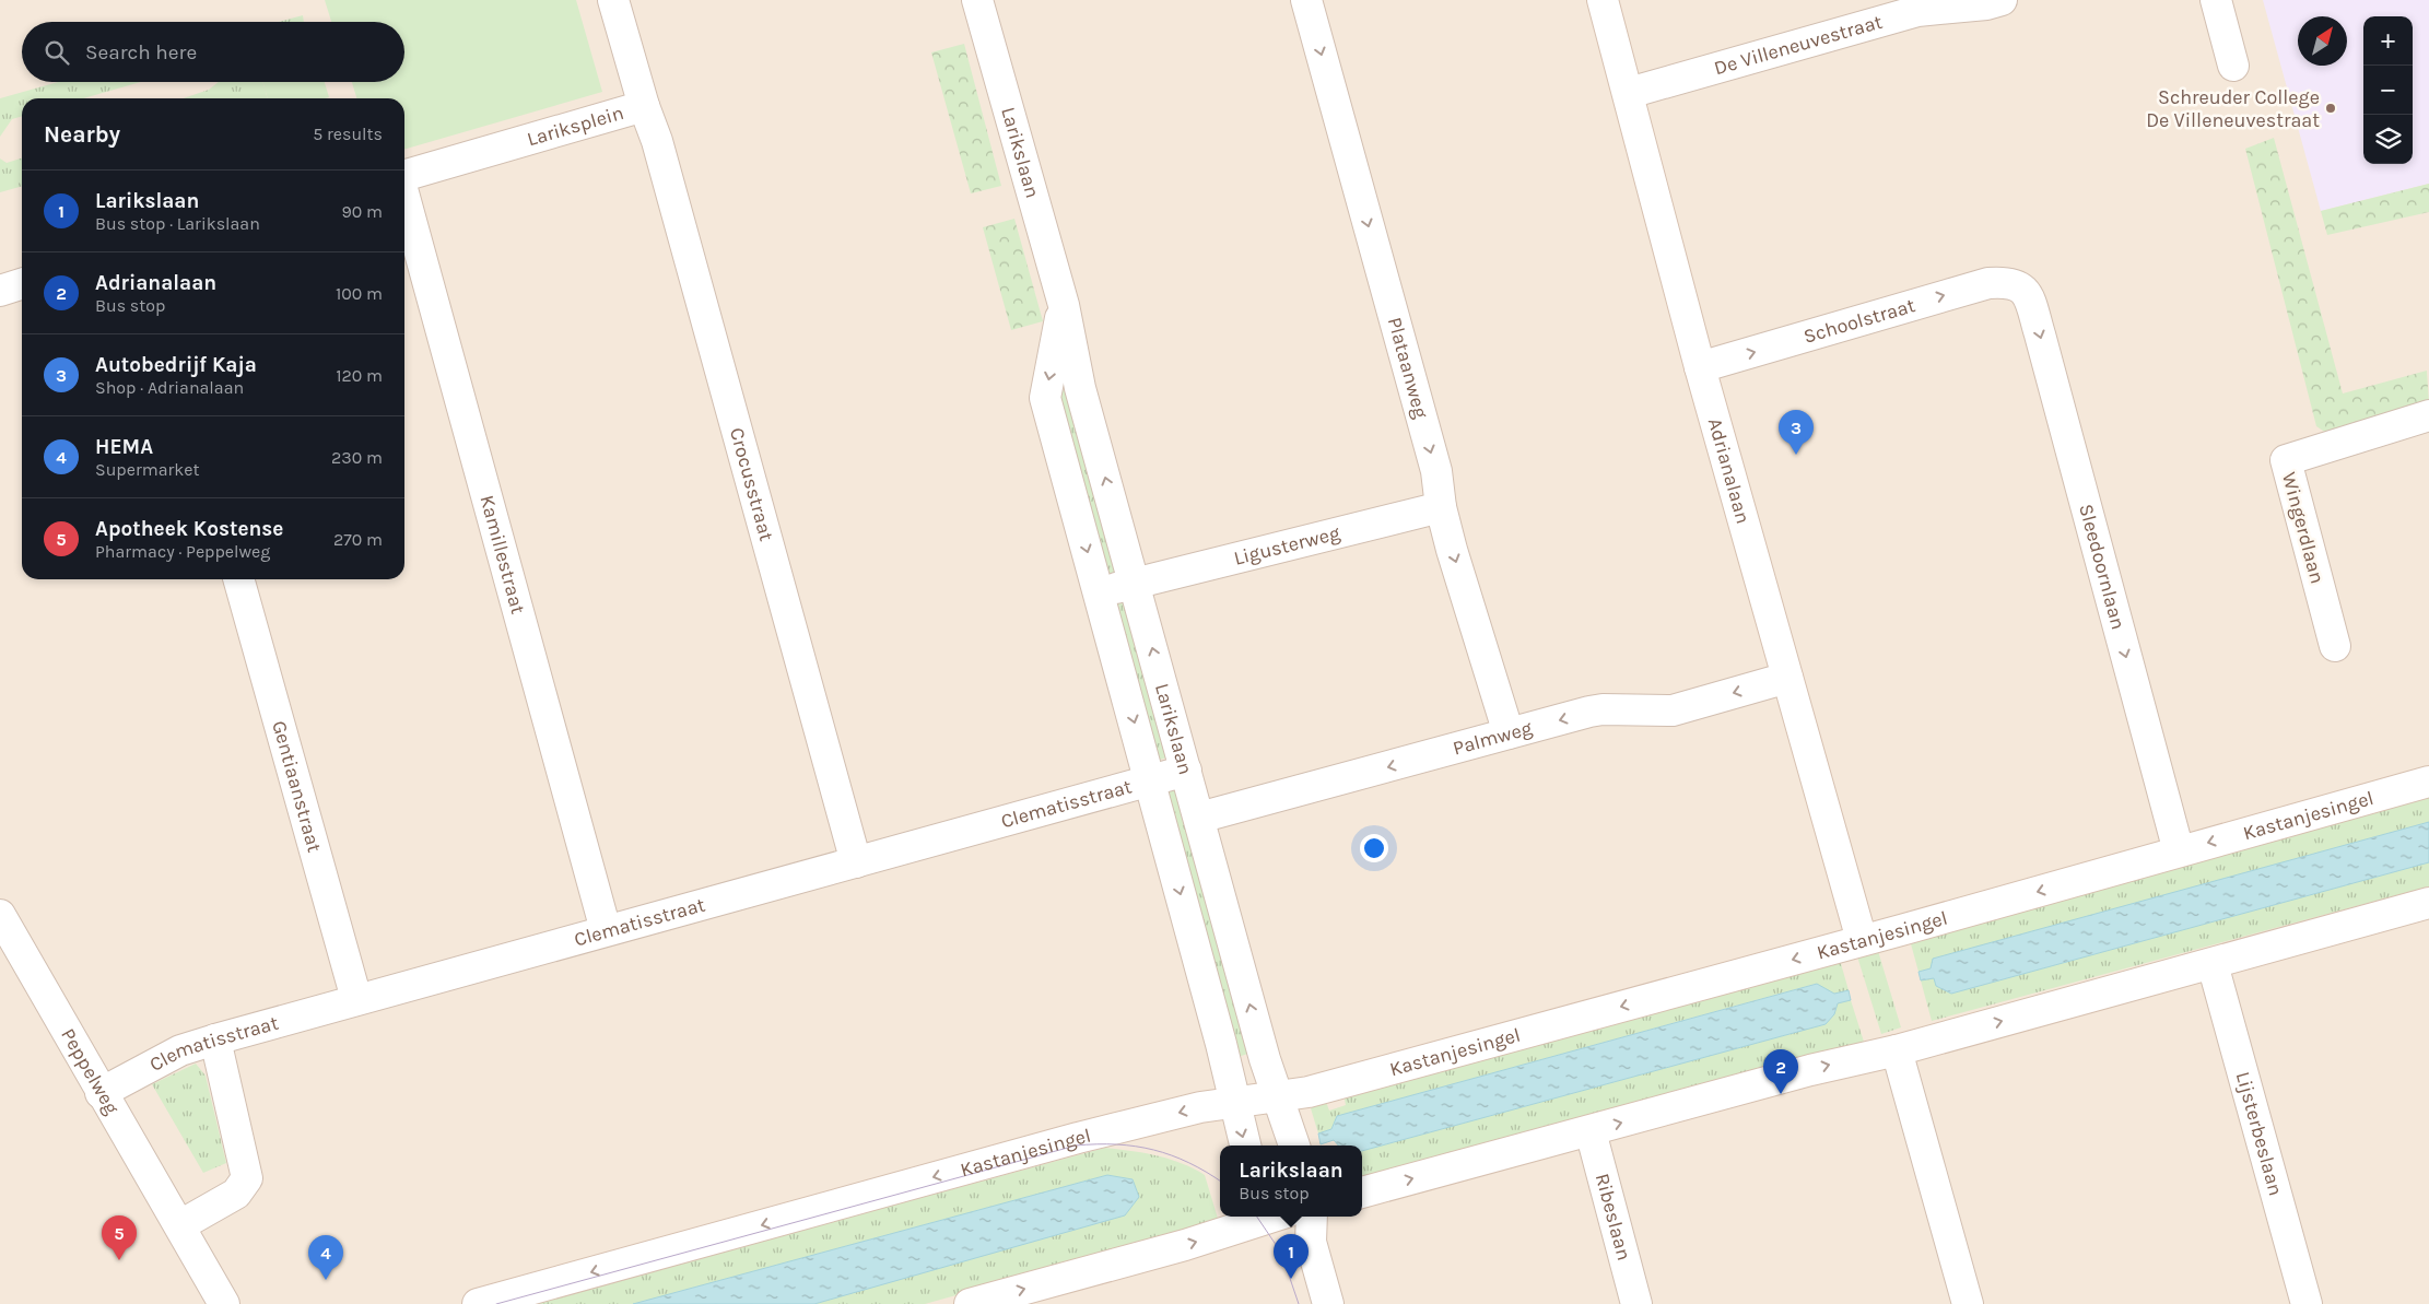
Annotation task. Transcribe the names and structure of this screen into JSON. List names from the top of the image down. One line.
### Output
{"streets":{"street":["De Villeneuvestraat","Lariksplein","Larikslaan","Schoolstraat","Plataanweg","Adrianalaan","Crocusstraat","Wingerdlaan","Ligusterweg","Kamillestraat","Sleedoornlaan","Palmweg","Gentiaanstraat","Clematisstraat","Kastanjesingel","Peppelweg","Lijsterbeslaan","Ribeslaan"]},"crossings":[["De Villeneuvestraat","Adrianalaan"],["Lariksplein","Crocusstraat"],["Larikslaan","Ligusterweg"],["Larikslaan","Palmweg"],["Larikslaan","Clematisstraat"],["Larikslaan","Kastanjesingel"],["Schoolstraat","Adrianalaan"],["Schoolstraat","Sleedoornlaan"],["Plataanweg","Ligusterweg"],["Plataanweg","Palmweg"],["Adrianalaan","Palmweg"],["Adrianalaan","Kastanjesingel"],["Crocusstraat","Clematisstraat"],["Kamillestraat","Clematisstraat"],["Sleedoornlaan","Kastanjesingel"],["Gentiaanstraat","Clematisstraat"],["Clematisstraat","Peppelweg"]],"one_way":["Schoolstraat","Plataanweg","Sleedoornlaan","Palmweg"],"places":["Schreuder College De Villeneuvestraat"],"north":"top right","page":{"map_buttons":["+","−"],"search":"Search here","heading":["Nearby","5 results"],"list":[{"mark":"1","name":"Larikslaan","note":"Bus stop · Larikslaan","value":"90 m"},{"mark":"2","name":"Adrianalaan","note":"Bus stop","value":"100 m"},{"mark":"3","name":"Autobedrijf Kaja","note":"Shop · Adrianalaan","value":"120 m"},{"mark":"4","name":"HEMA","note":"Supermarket","value":"230 m"},{"mark":"5","name":"Apotheek Kostense","note":"Pharmacy · Peppelweg","value":"270 m"}],"pins":["3","2","5","1","4"],"popup":["Larikslaan","Bus stop"]}}
